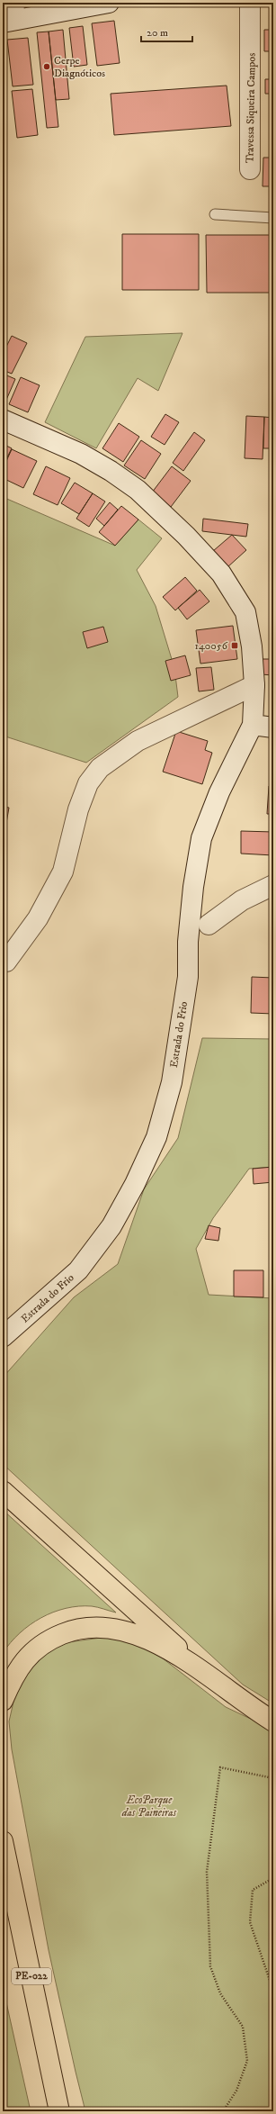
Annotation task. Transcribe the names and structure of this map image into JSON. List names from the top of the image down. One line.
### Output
{"streets":{"highway":["PE-022"],"main road":["Travessa Siqueira Campos","Estrada do Frio"]},"parks":["EcoParque das Paineiras"],"places":{"other":["Cerpe Diagnóticos"],"transit":["140056"]},"scale_bar":"20 m"}
